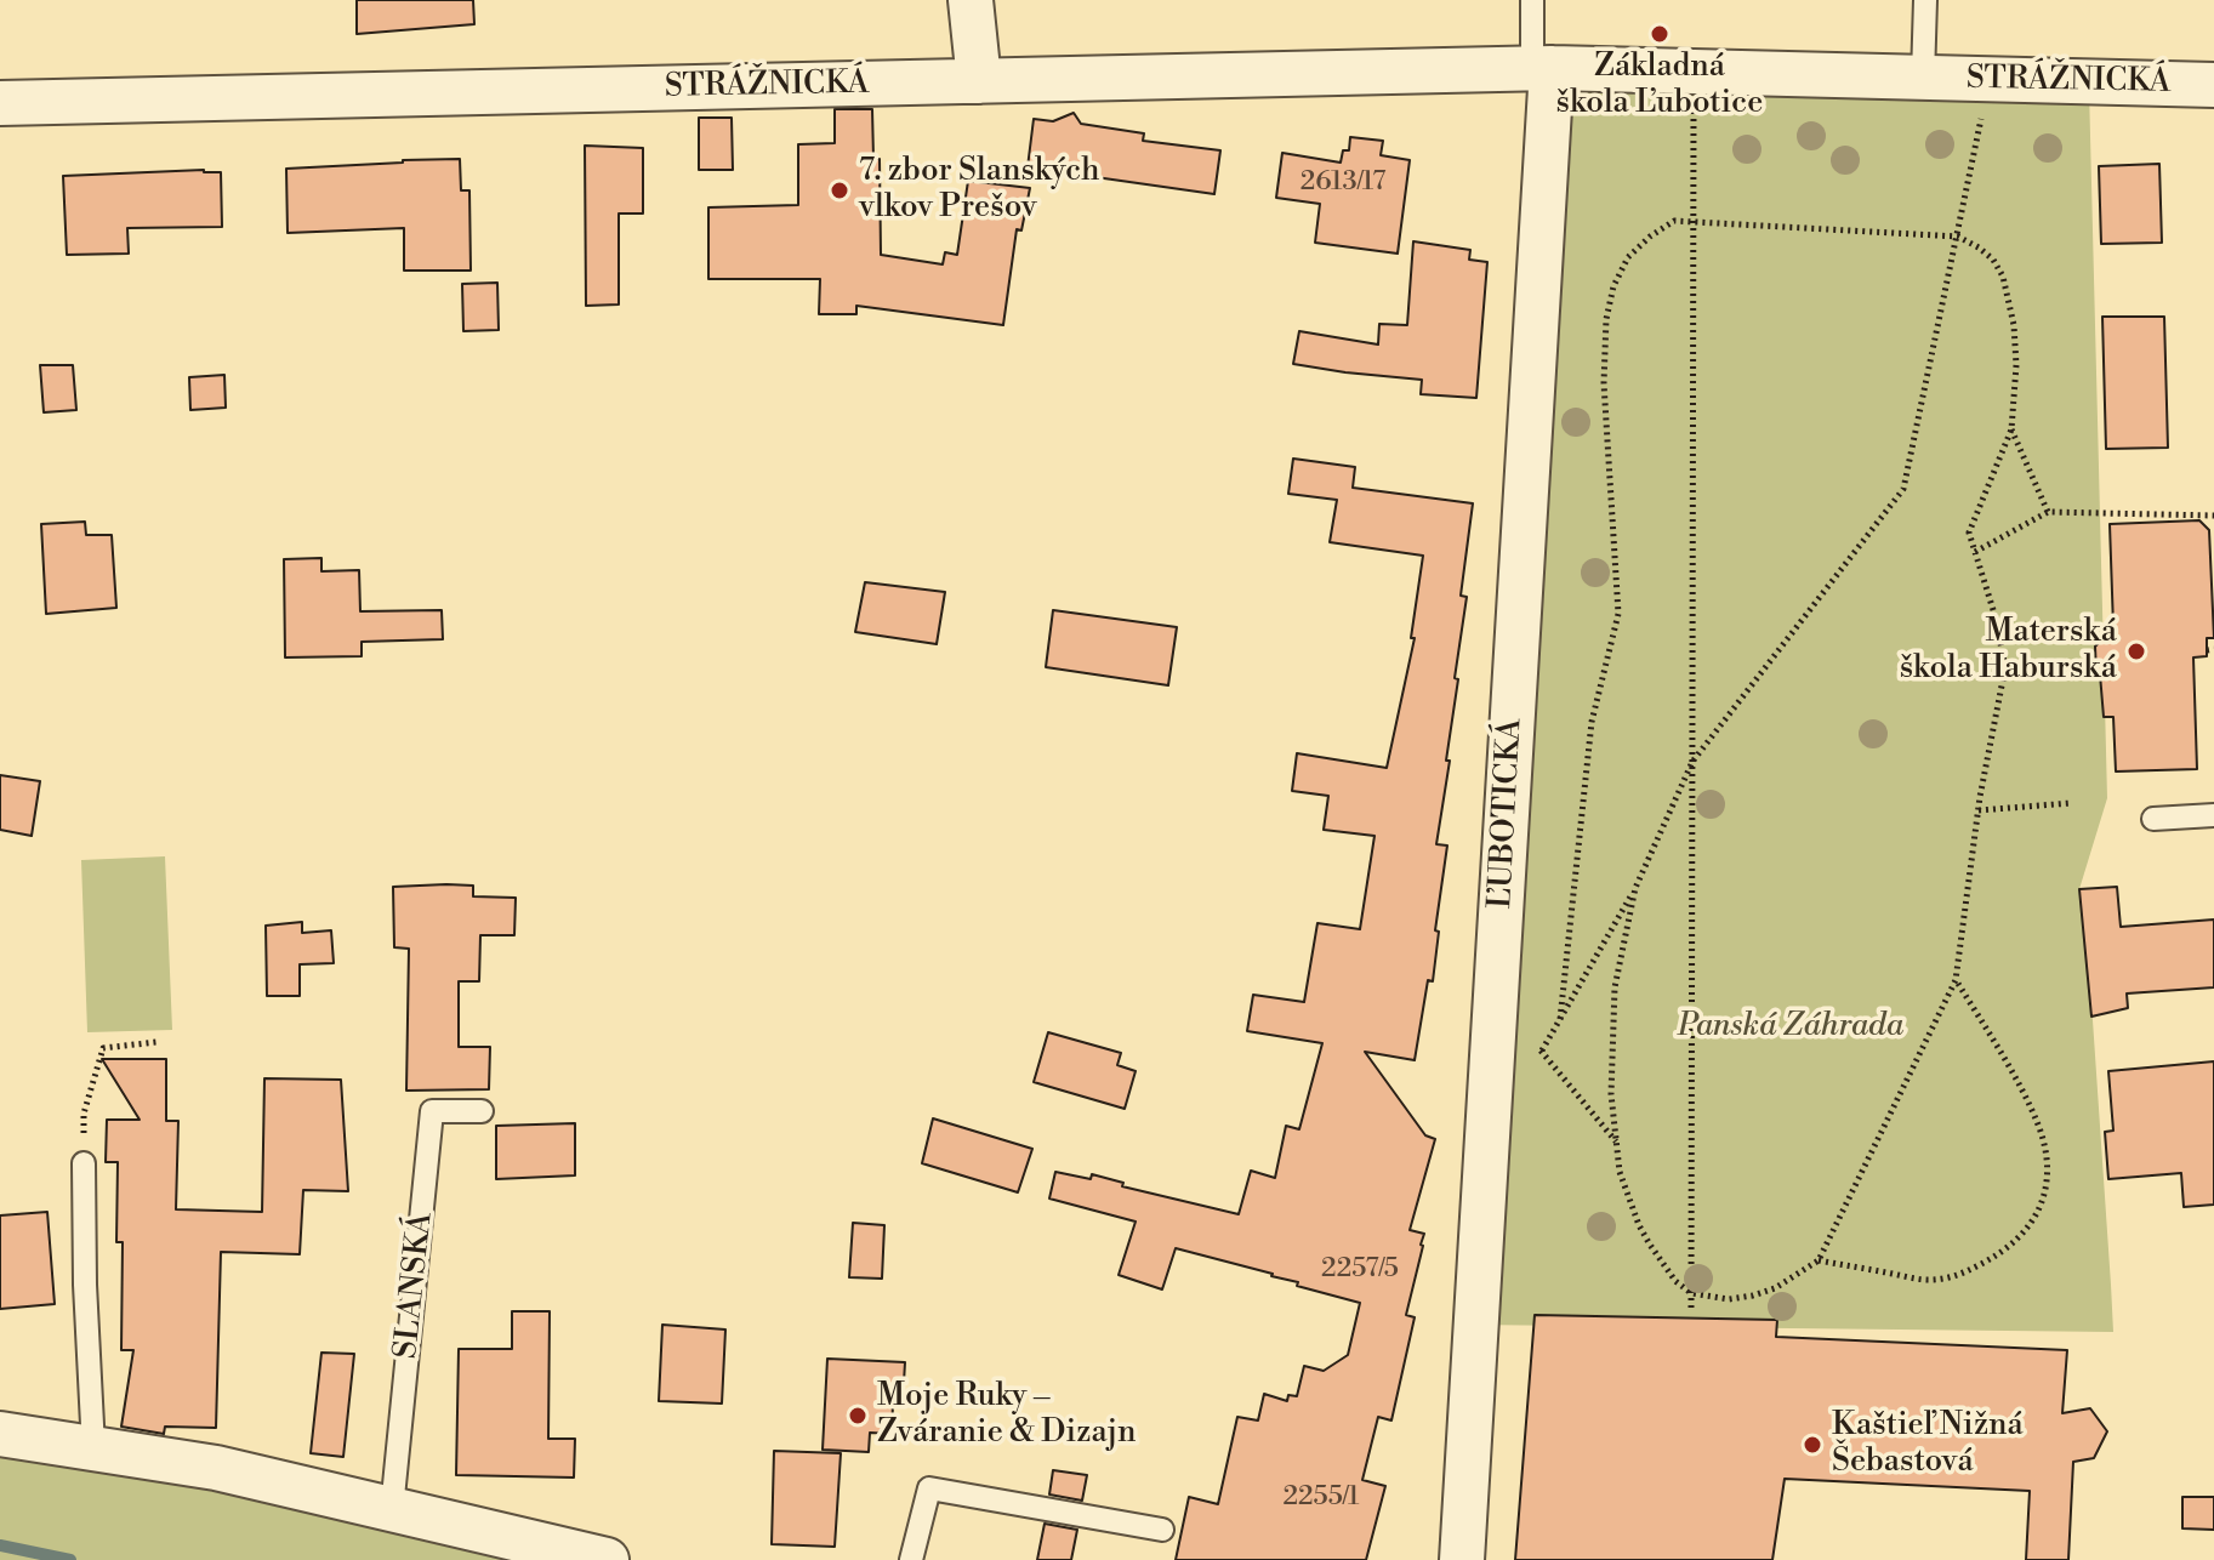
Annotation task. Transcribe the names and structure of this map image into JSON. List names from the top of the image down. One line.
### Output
{"streets":{"street":["STRÁŽNICKÁ","ĽUBOTICKÁ"],"lane":["SLANSKÁ"]},"crossings":[["STRÁŽNICKÁ","ĽUBOTICKÁ"]],"parks":["Panská Záhrada"],"places":["Základná škola Ľubotice","7. zbor Slanských vlkov Prešov","Materská škola Haburská","Moje Ruky – Zváranie & Dizajn","Kaštieľ Nižná Šebastová"],"house_numbers":["2613/17","2257/5","2255/1"]}
